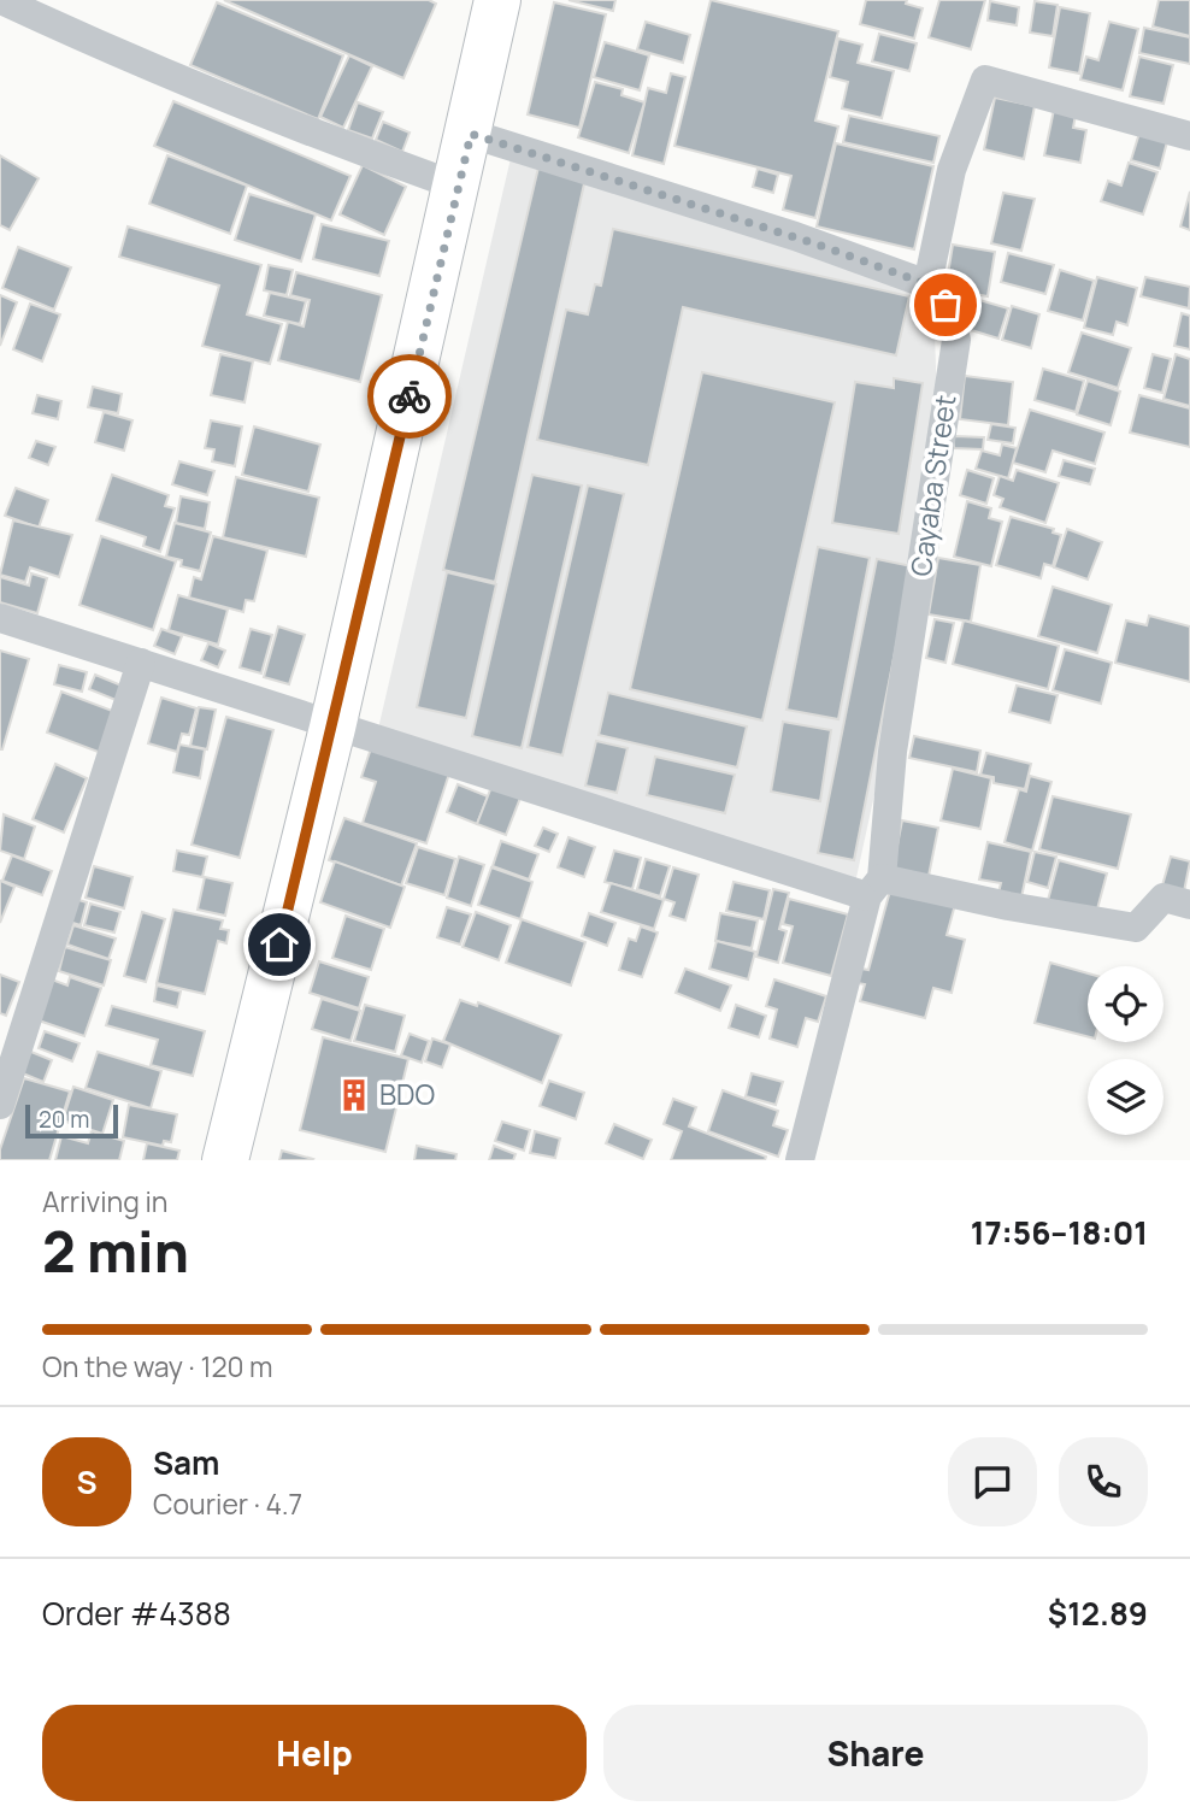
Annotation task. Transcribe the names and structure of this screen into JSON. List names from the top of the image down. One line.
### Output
{"streets":{"street":["Cayaba Street"]},"places":{"building":["BDO"]},"scale_bar":"20 m","page":{"scale":"20 m","heading":["2 min","Arriving in","17:56–18:01"],"panel":["Sam","Courier · 4.7","Order #4388","$12.89"],"bar":"On the way · 120 m","round":"S","buttons":["Help","Share"]}}
